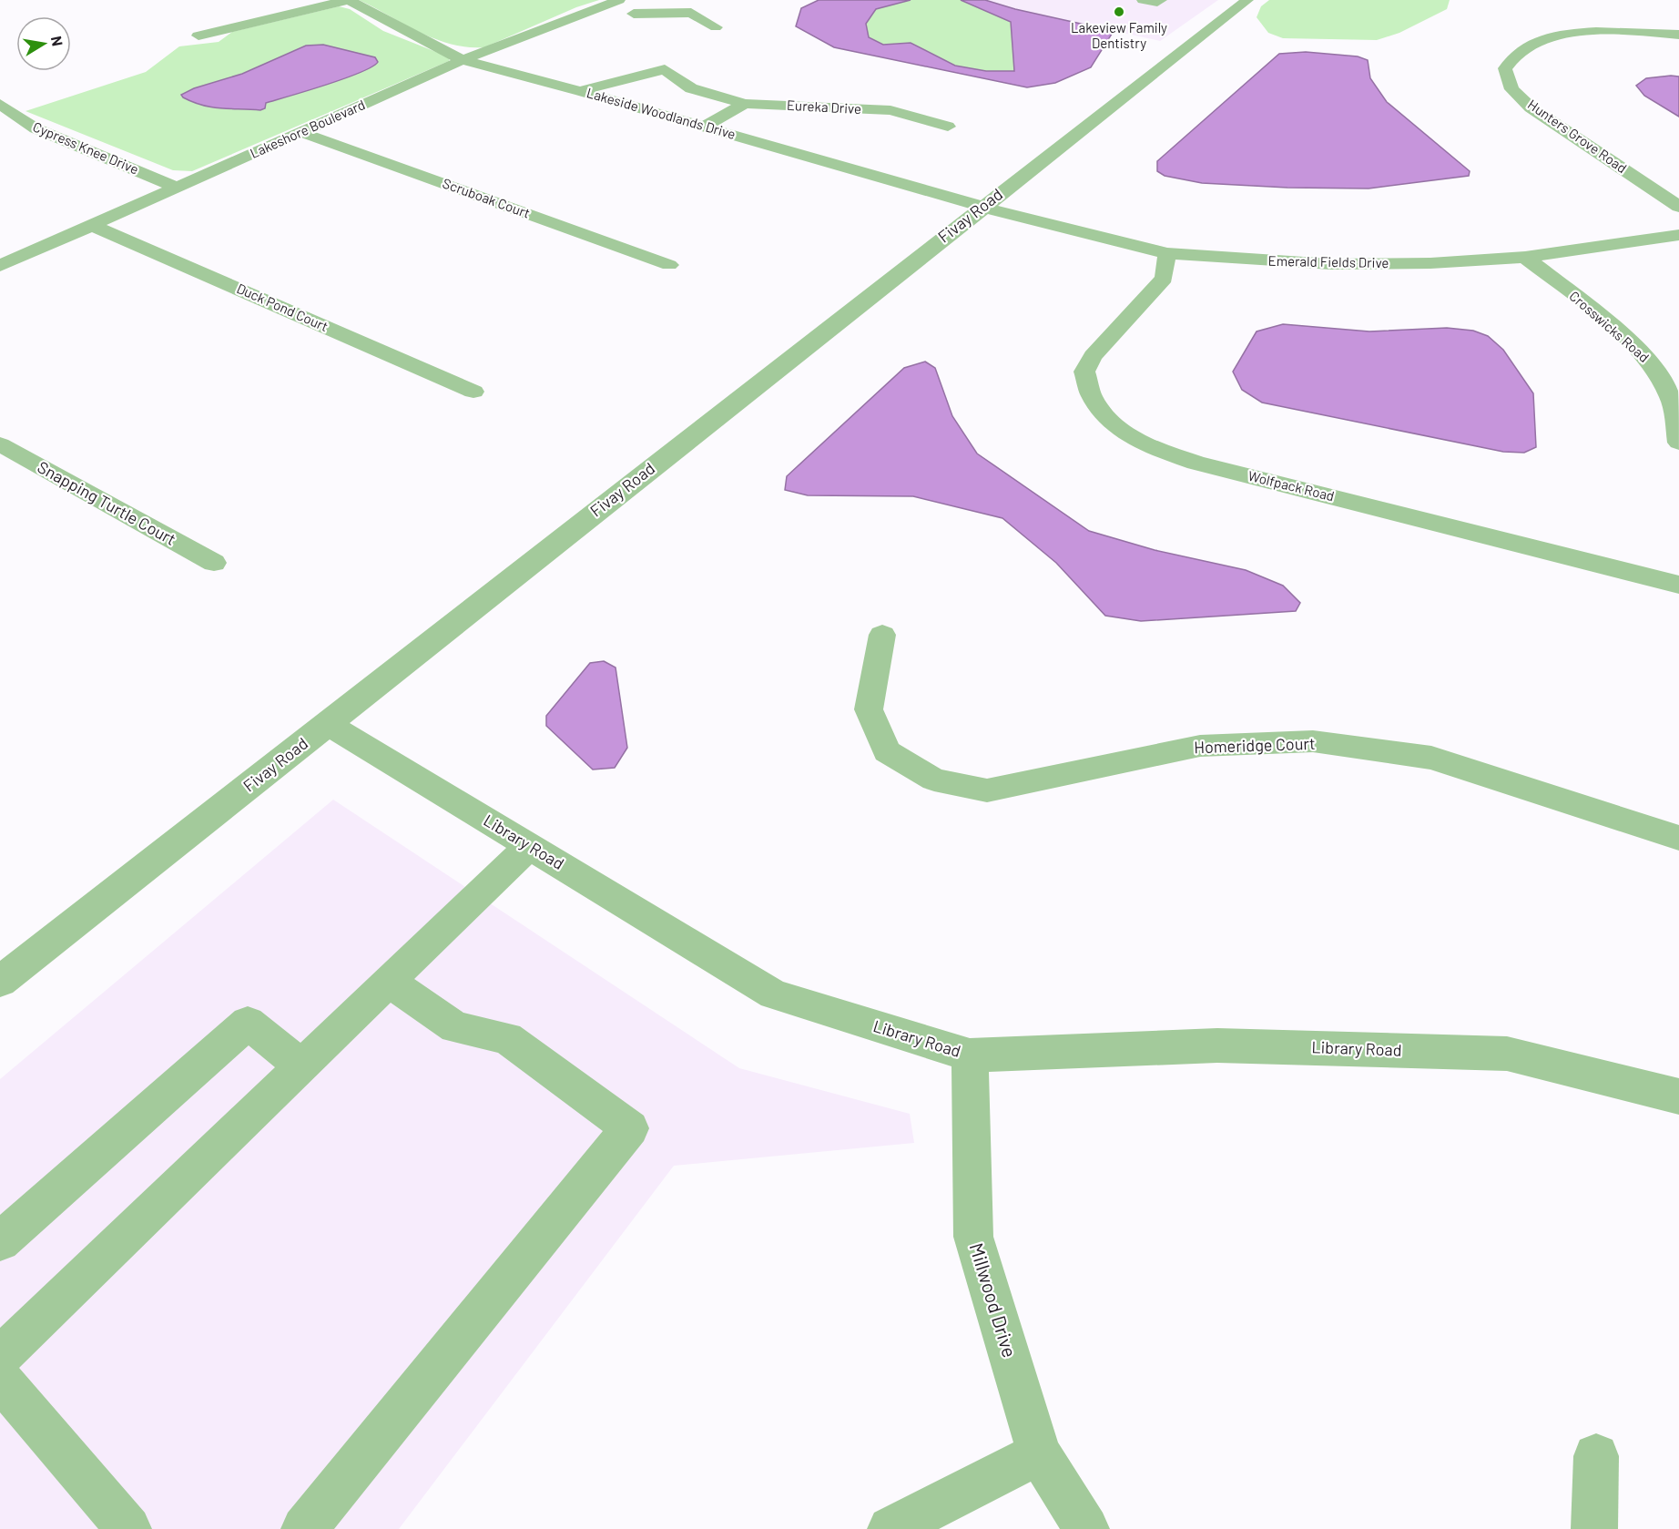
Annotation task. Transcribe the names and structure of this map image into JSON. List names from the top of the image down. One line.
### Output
{"streets":{"street":["Eureka Drive","Lakeside Woodlands Drive","Lakeshore Boulevard","Hunters Grove Road","Cypress Knee Drive","Scruboak Court","Fivay Road","Emerald Fields Drive","Duck Pond Court","Crosswicks Road","Wolfpack Road","Snapping Turtle Court","Homeridge Court","Library Road","Millwood Drive"]},"crossings":[["Eureka Drive","Lakeside Woodlands Drive"],["Lakeside Woodlands Drive","Lakeshore Boulevard"],["Lakeside Woodlands Drive","Fivay Road"],["Lakeside Woodlands Drive","Emerald Fields Drive"],["Lakeshore Boulevard","Cypress Knee Drive"],["Lakeshore Boulevard","Scruboak Court"],["Lakeshore Boulevard","Duck Pond Court"],["Fivay Road","Emerald Fields Drive"],["Fivay Road","Library Road"],["Emerald Fields Drive","Crosswicks Road"],["Emerald Fields Drive","Wolfpack Road"],["Library Road","Millwood Drive"]],"places":["Lakeview Family Dentistry"],"north":"right"}
